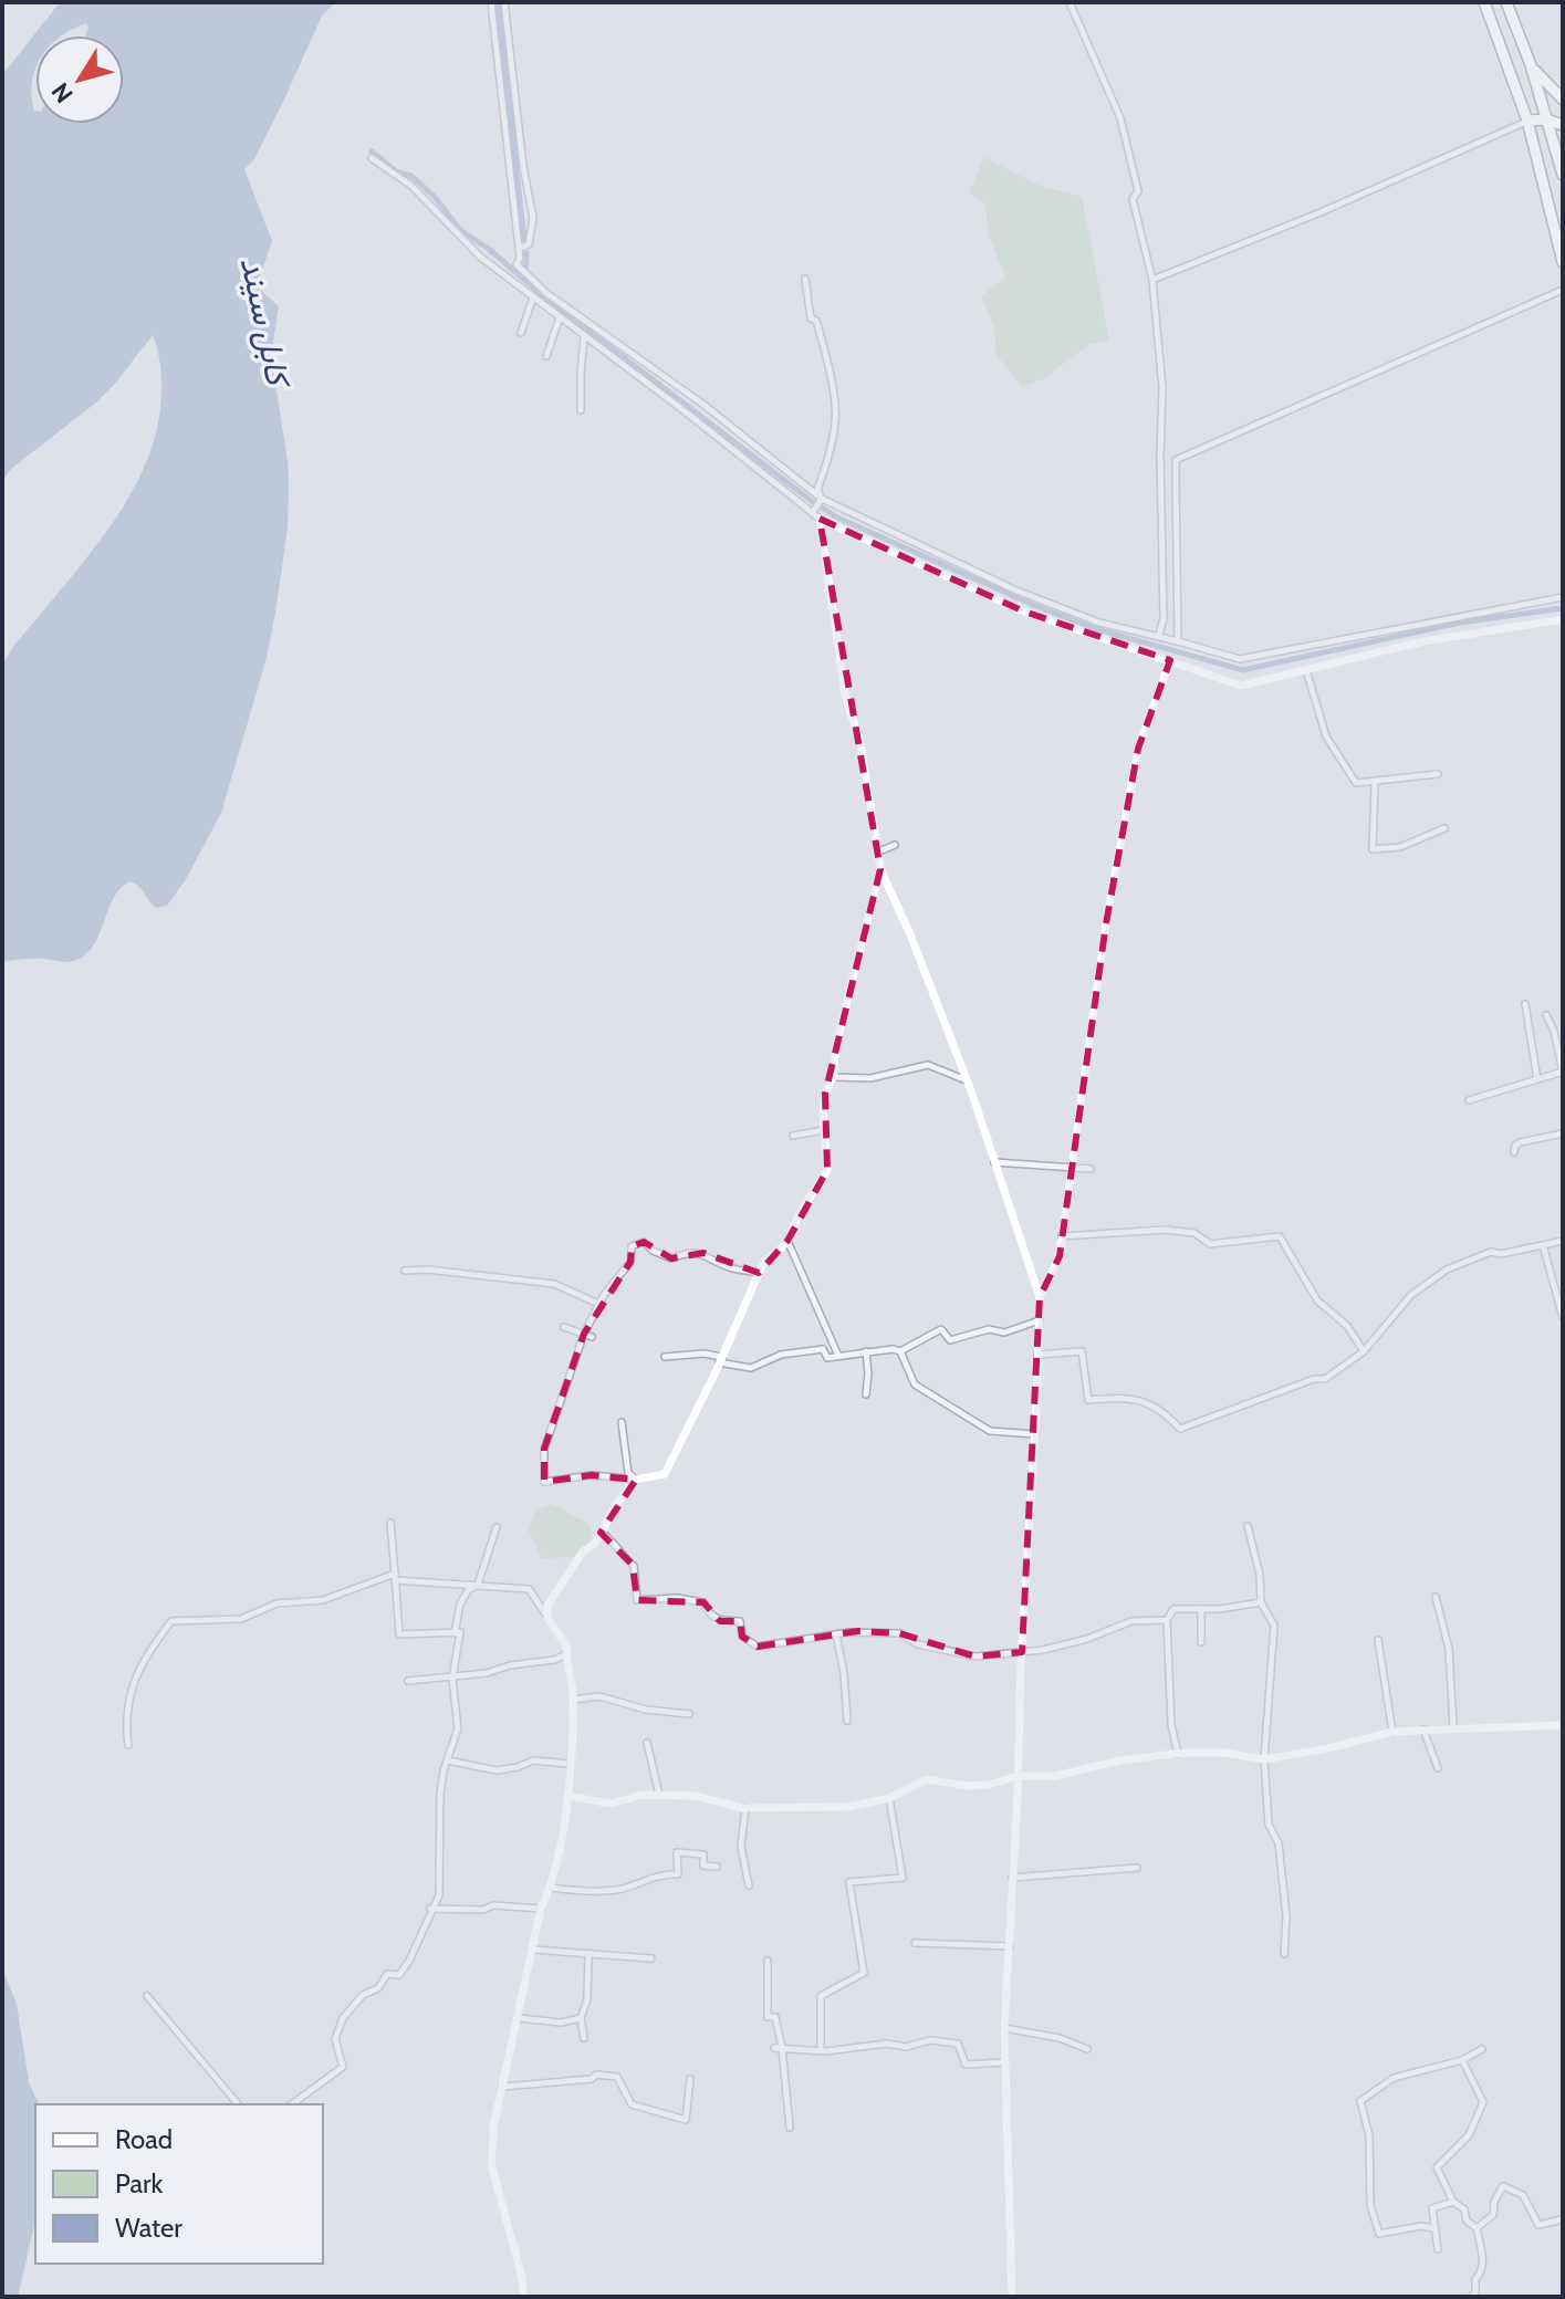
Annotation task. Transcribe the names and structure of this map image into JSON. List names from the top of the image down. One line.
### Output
{"water":["کابل سيند"],"legend":["Road","Park","Water"],"north":"bottom left"}
